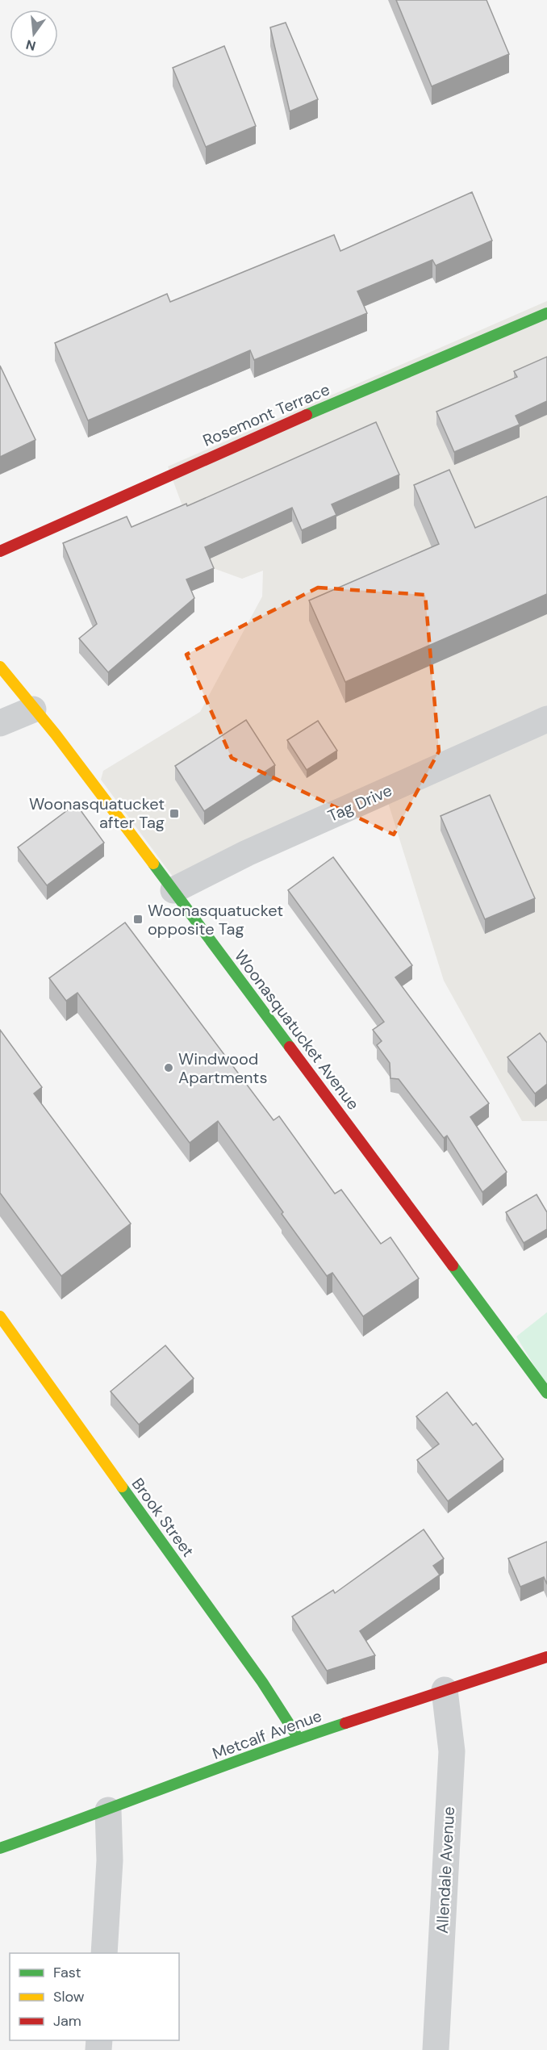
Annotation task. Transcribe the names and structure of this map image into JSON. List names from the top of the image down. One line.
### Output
{"streets":{"street":["Rosemont Terrace","Tag Drive","Woonasquatucket Avenue","Brook Street","Metcalf Avenue","Allendale Avenue"]},"crossings":[["Tag Drive","Woonasquatucket Avenue"],["Brook Street","Metcalf Avenue"],["Metcalf Avenue","Allendale Avenue"]],"places":{"transit":["Woonasquatucket after Tag","Woonasquatucket opposite Tag"],"other":["Windwood Apartments"]},"legend":["Fast","Slow","Jam"],"north":"bottom"}
